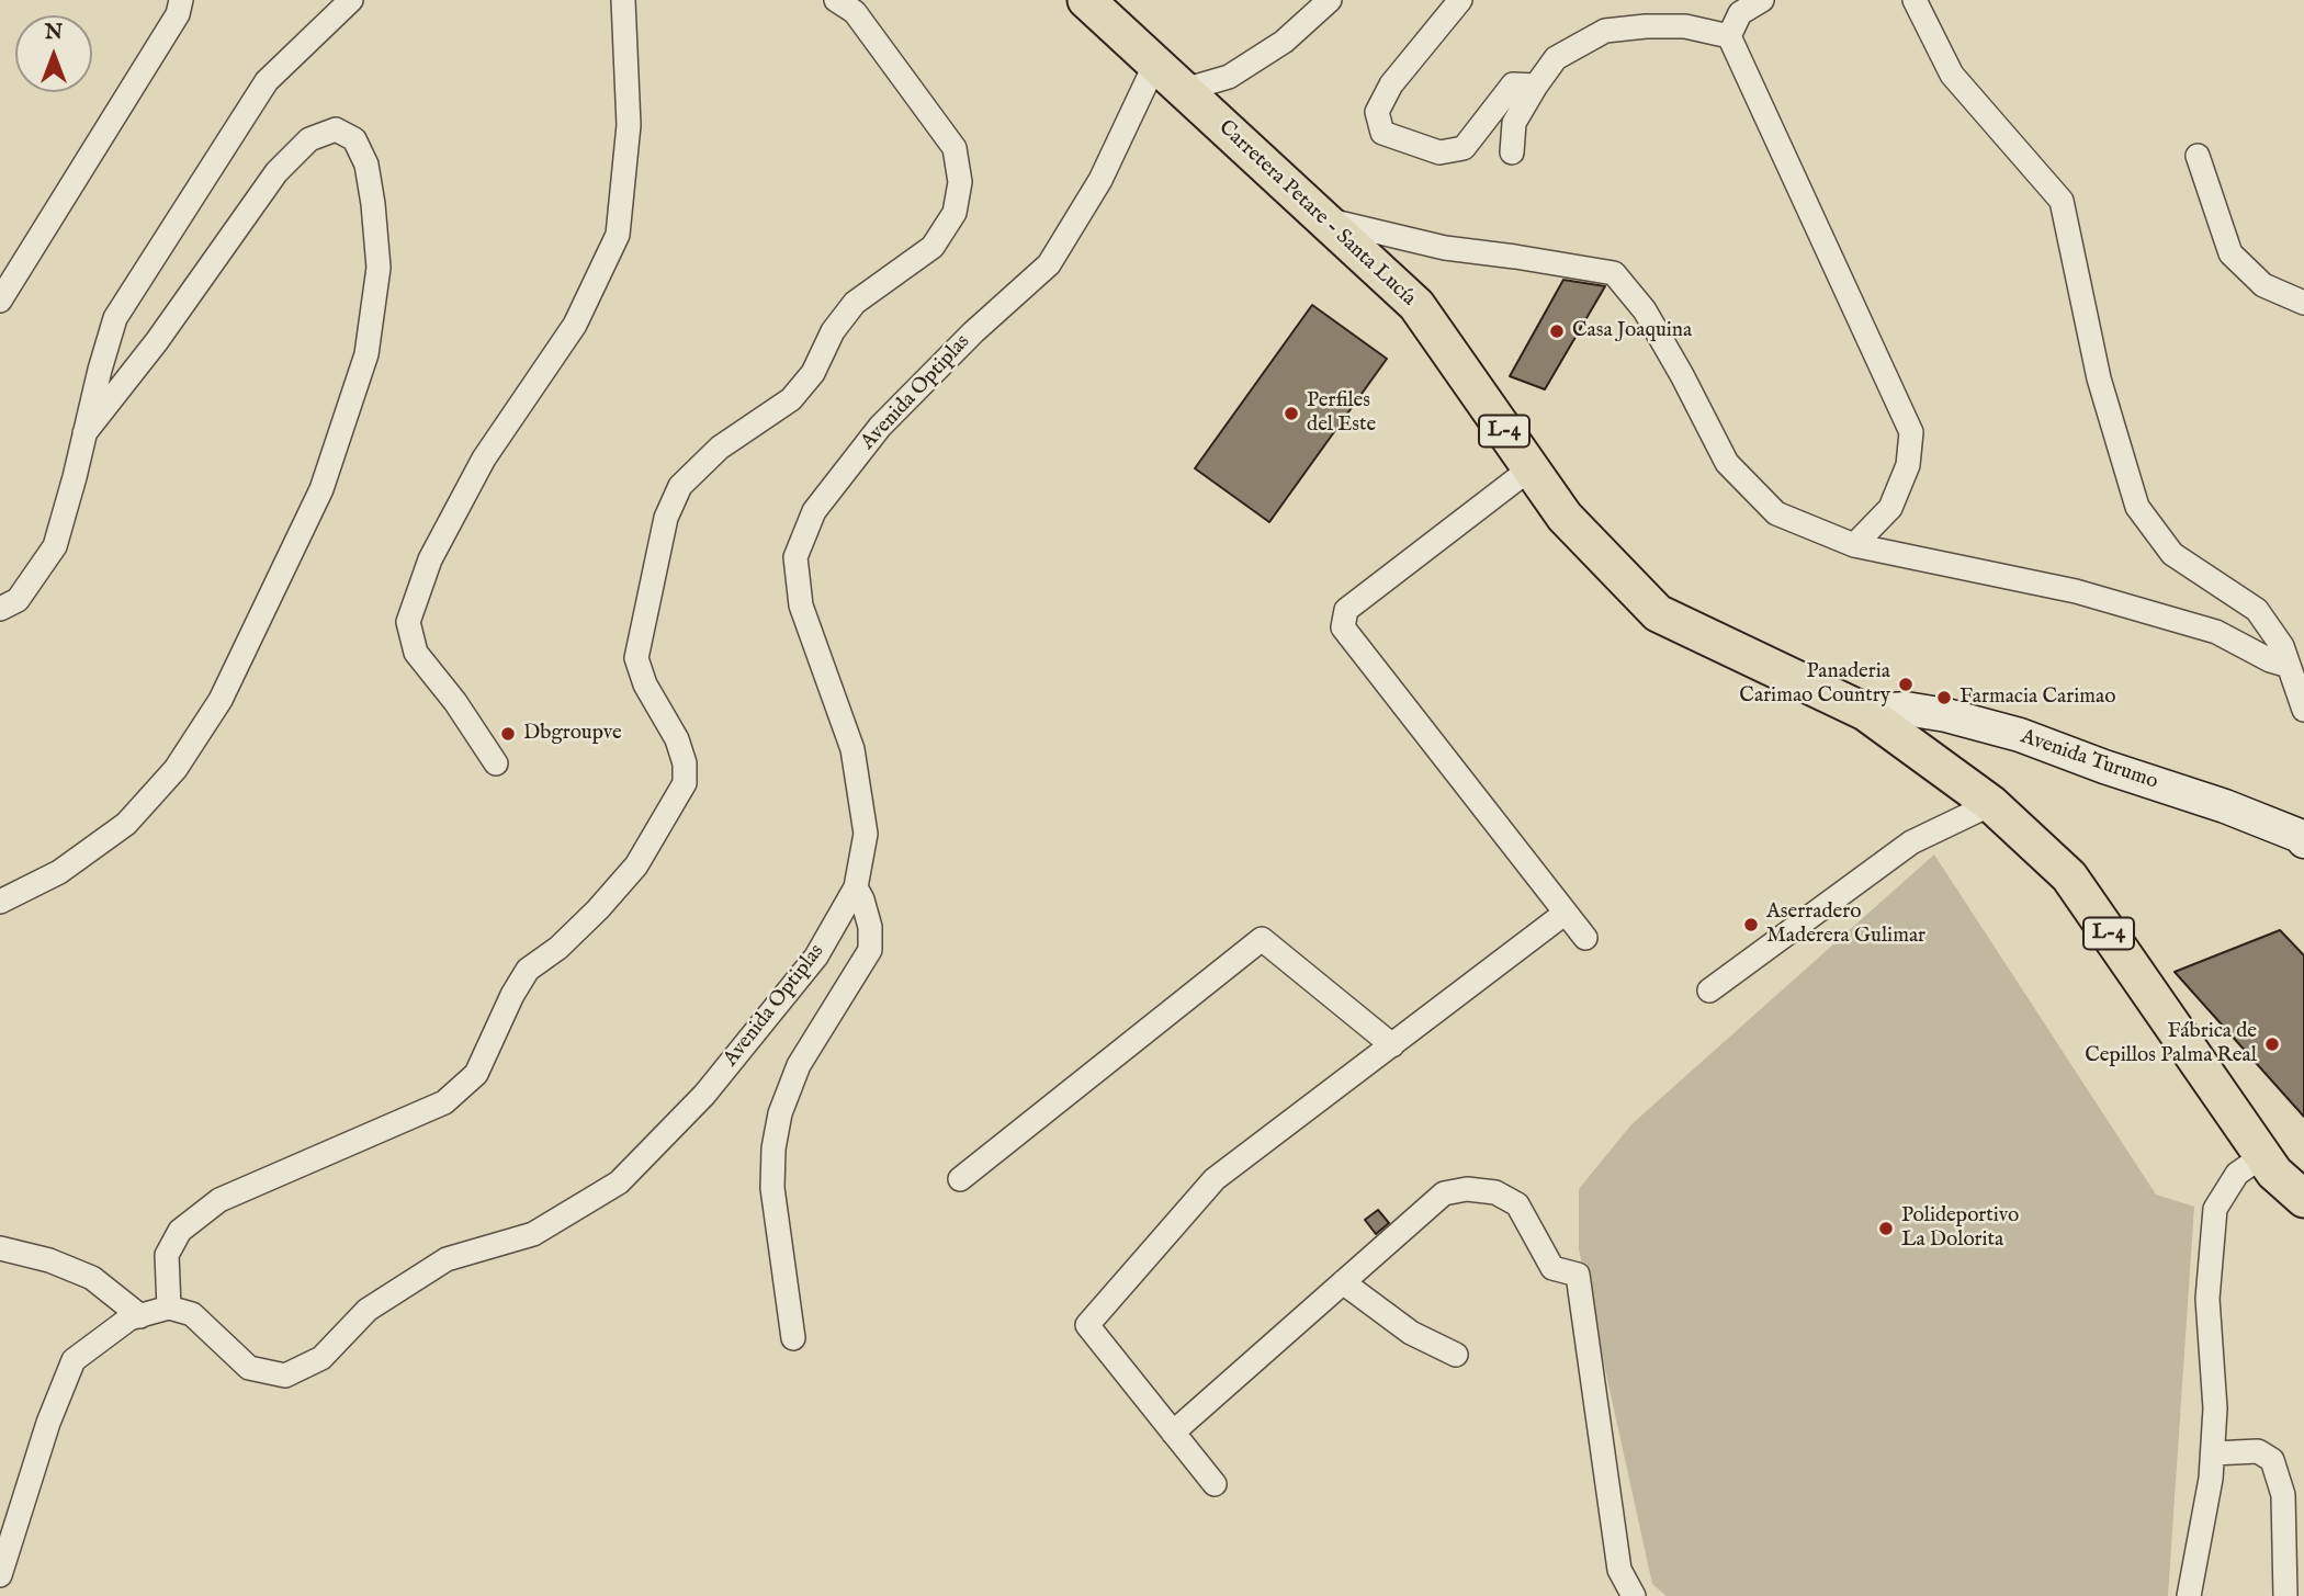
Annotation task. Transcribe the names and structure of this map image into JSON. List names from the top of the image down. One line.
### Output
{"streets":{"main road":["Carretera Petare - Santa Lucía","L-4"],"street":["Avenida Optiplas","Avenida Turumo"]},"crossings":[["Carretera Petare - Santa Lucía","Avenida Optiplas"],["Carretera Petare - Santa Lucía","Avenida Turumo"]],"places":["Casa Joaquina","Perfiles del Este","Panaderia Carimao Country","Farmacia Carimao","Dbgroupve","Aserradero Maderera Gulimar","Fábrica de Cepillos Palma Real","Polideportivo La Dolorita"],"north":"top"}
